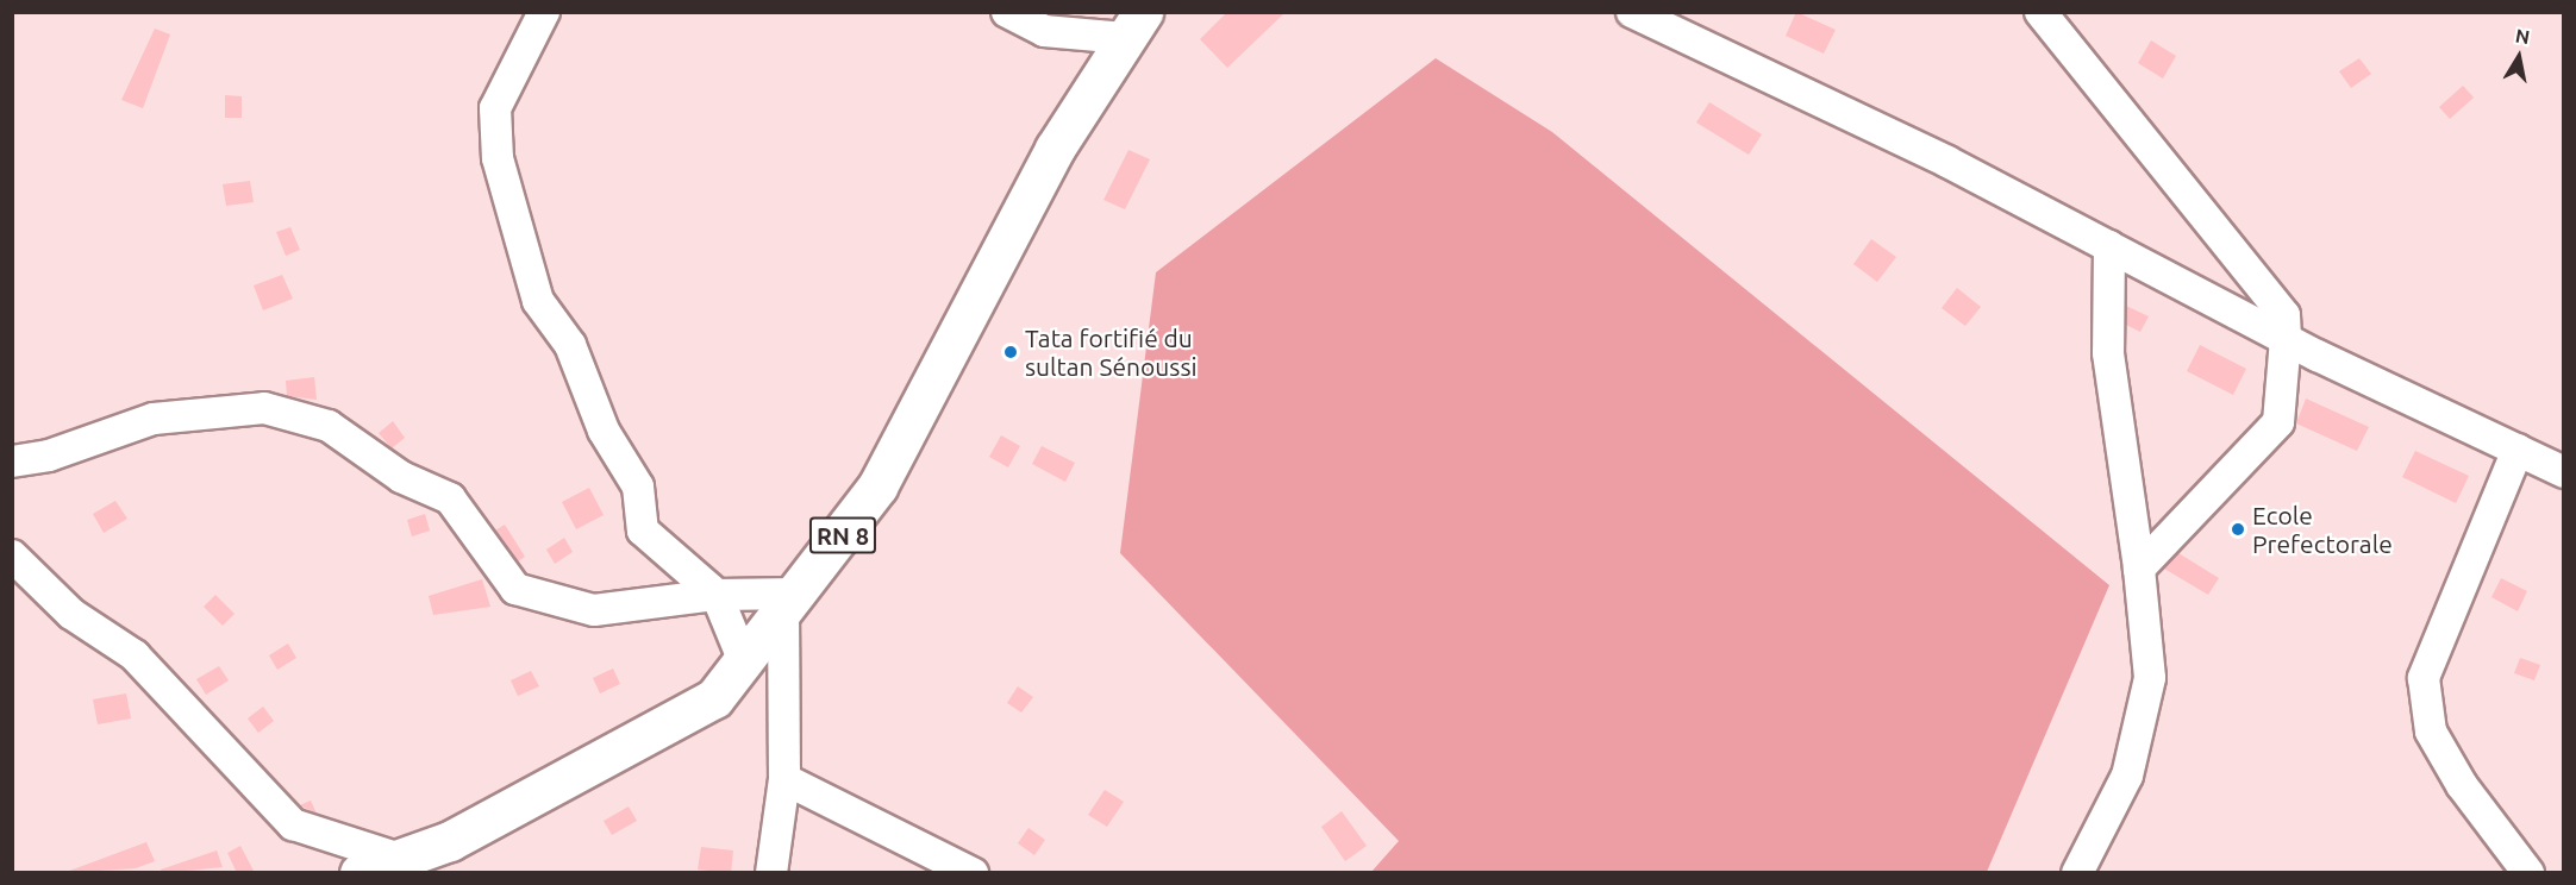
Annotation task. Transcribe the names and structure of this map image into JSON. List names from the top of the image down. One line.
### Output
{"streets":{"main road":["RN 8"]},"places":["Tata fortifié du sultan Sénoussi","Ecole Prefectorale"],"north":"top"}
